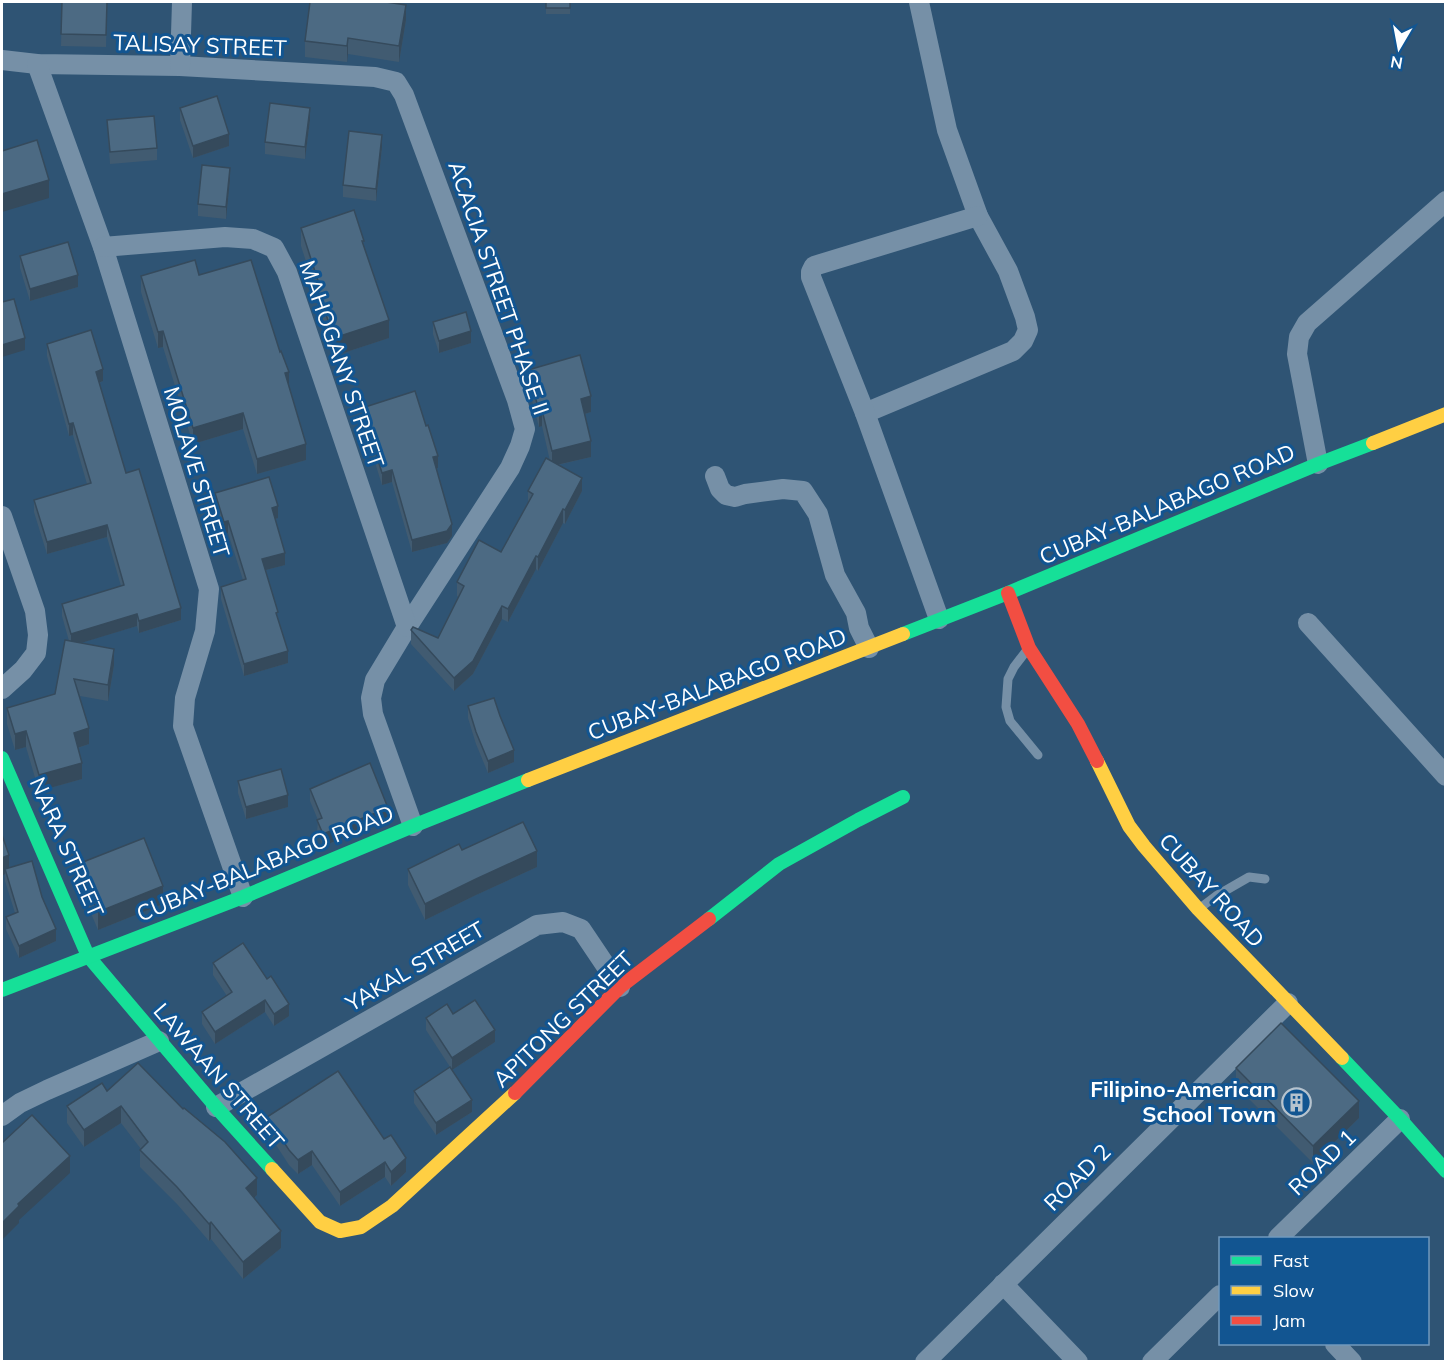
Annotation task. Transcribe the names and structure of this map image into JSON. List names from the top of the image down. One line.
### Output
{"streets":{"street":["TALISAY STREET","ACACIA STREET PHASE II","MAHOGANY STREET","MOLAVE STREET","CUBAY-BALABAGO ROAD","NARA STREET","CUBAY ROAD","YAKAL STREET","APITONG STREET","LAWAAN STREET","ROAD 1","ROAD 2"]},"crossings":[["TALISAY STREET","ACACIA STREET PHASE II"],["TALISAY STREET","MOLAVE STREET"],["ACACIA STREET PHASE II","MAHOGANY STREET"],["ACACIA STREET PHASE II","CUBAY-BALABAGO ROAD"],["MAHOGANY STREET","MOLAVE STREET"],["MOLAVE STREET","CUBAY-BALABAGO ROAD"],["CUBAY-BALABAGO ROAD","NARA STREET"],["CUBAY-BALABAGO ROAD","CUBAY ROAD"],["CUBAY-BALABAGO ROAD","LAWAAN STREET"],["NARA STREET","LAWAAN STREET"],["CUBAY ROAD","ROAD 1"],["CUBAY ROAD","ROAD 2"],["YAKAL STREET","APITONG STREET"],["YAKAL STREET","LAWAAN STREET"],["APITONG STREET","LAWAAN STREET"]],"places":{"building":["Filipino-American School Town"]},"legend":["Fast","Slow","Jam"],"north":"bottom"}
